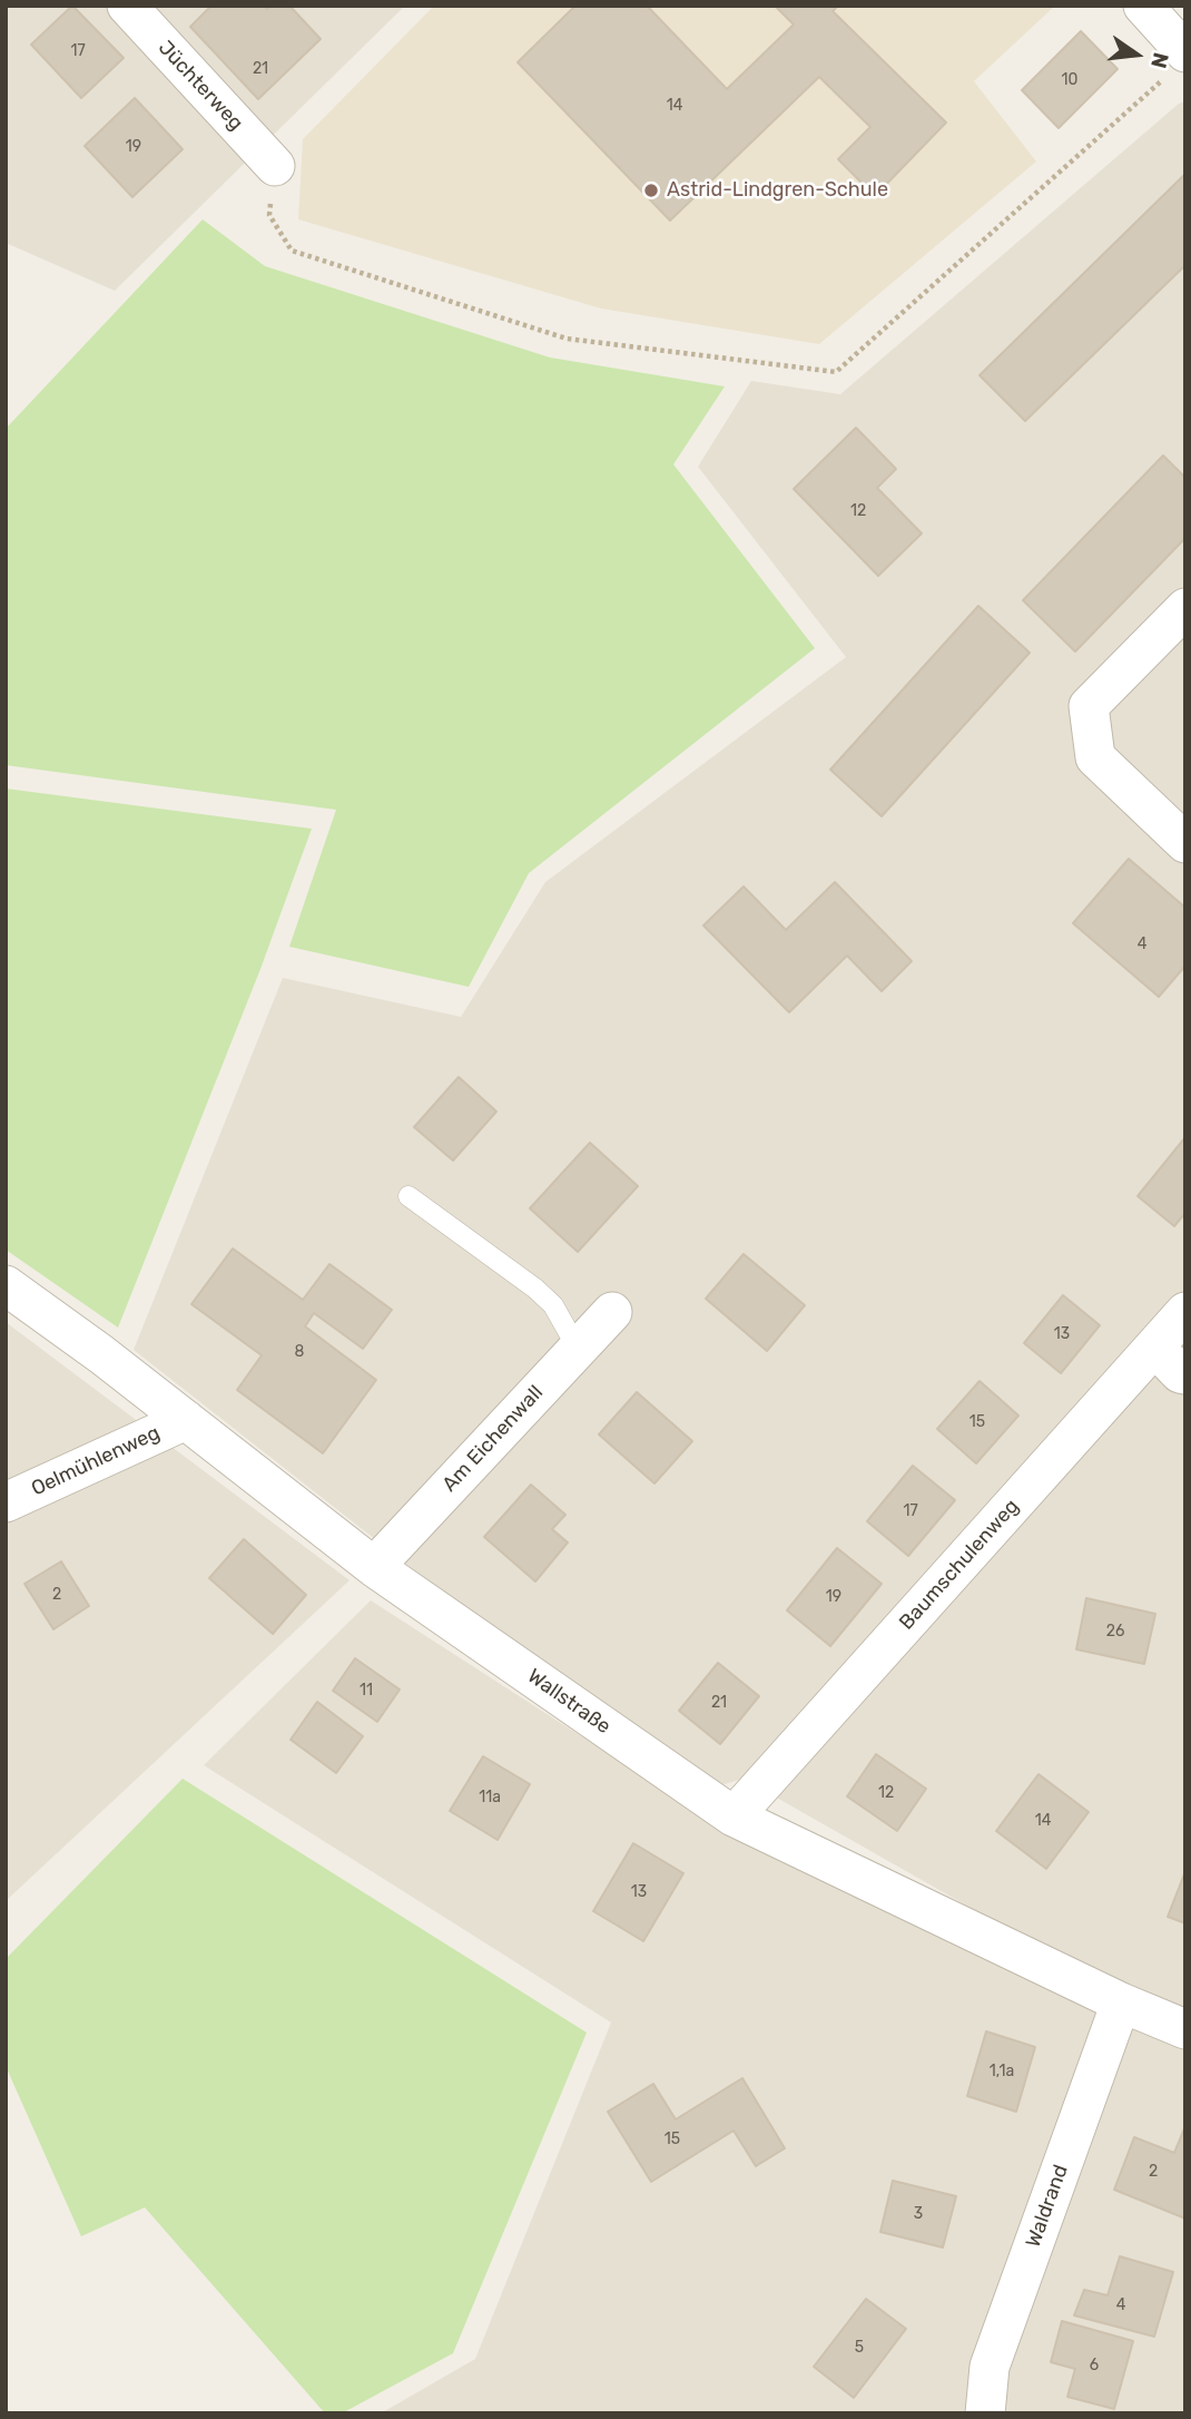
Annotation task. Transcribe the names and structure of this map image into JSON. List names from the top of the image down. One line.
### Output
{"streets":{"street":["Jüchterweg","Am Eichenwall","Oelmühlenweg","Baumschulenweg","Wallstraße","Waldrand"]},"crossings":[["Am Eichenwall","Wallstraße"],["Oelmühlenweg","Wallstraße"],["Baumschulenweg","Wallstraße"],["Wallstraße","Waldrand"]],"places":["Astrid-Lindgren-Schule"],"house_numbers":["17","21","10","14","19","12","4","13","8","15","17","2","19","26","11","21","12","11a","14","13","1,1a","15","2","3","4","5","6"],"north":"right"}
